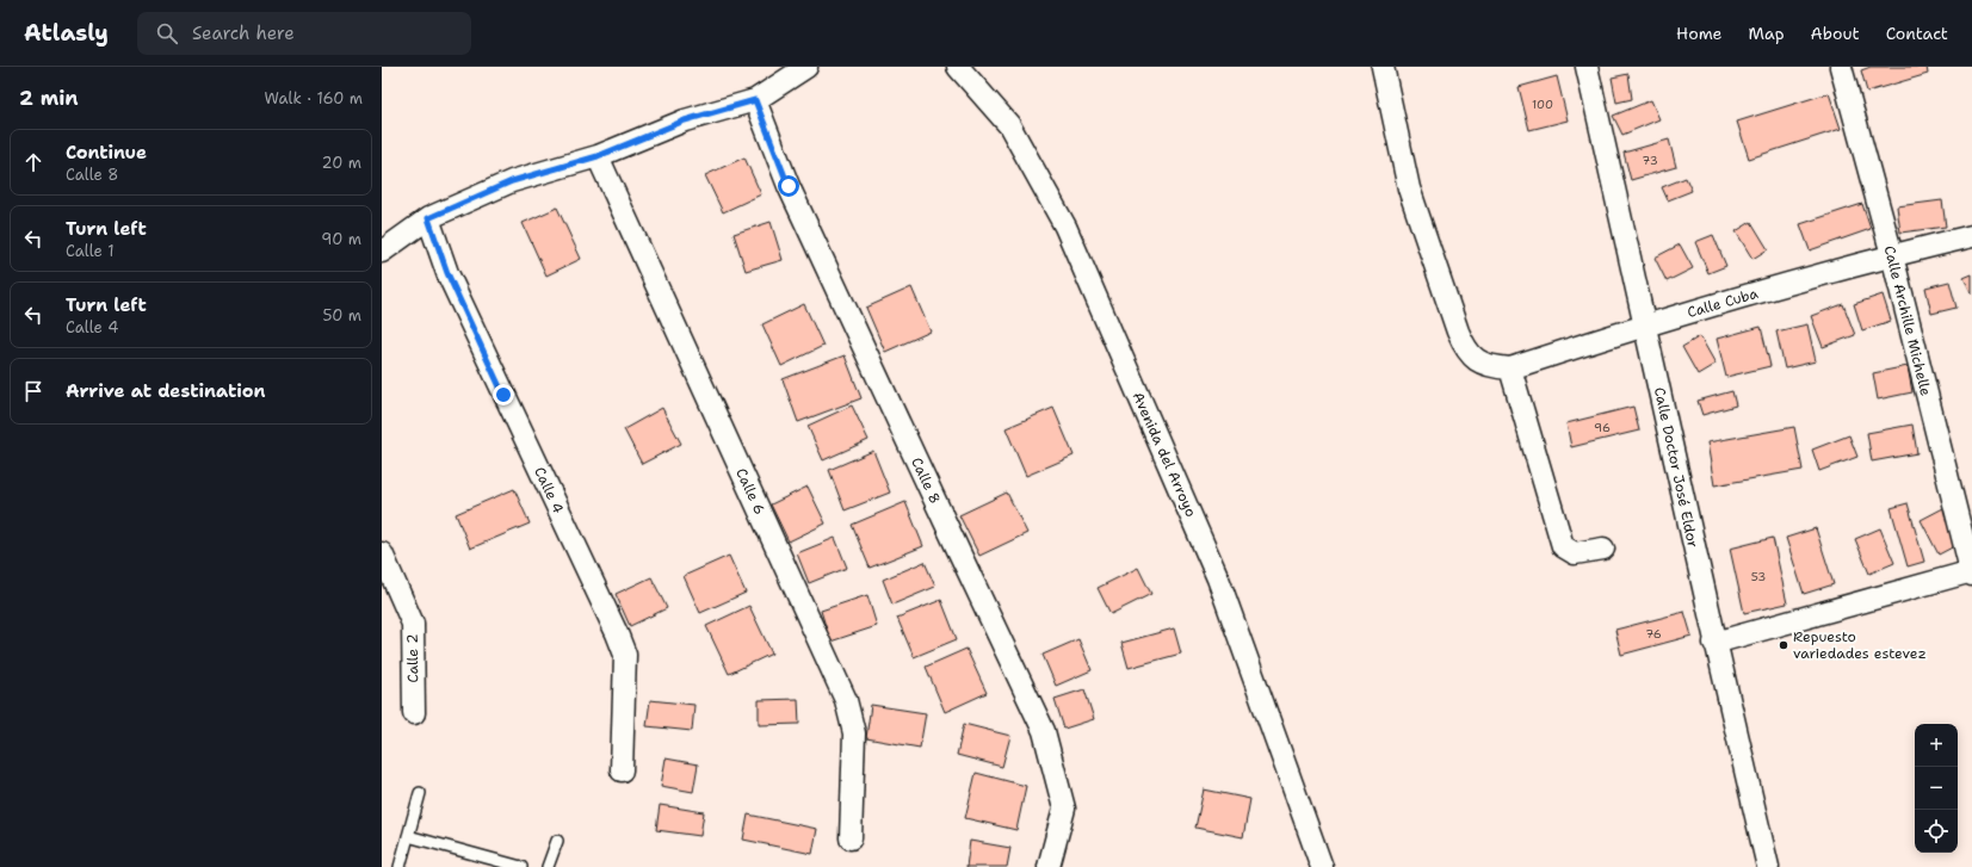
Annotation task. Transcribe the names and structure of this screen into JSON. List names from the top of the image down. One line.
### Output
{"streets":{"street":["Calle Cuba","Calle Archille Michelle","Avenida del Arroyo","Calle Doctor José Eldor","Calle 8","Calle 4","Calle 6","Calle 2"]},"crossings":[["Calle Cuba","Calle Archille Michelle"],["Calle Cuba","Calle Doctor José Eldor"]],"places":["Repuesto variedades estevez"],"house_numbers":["100","73","96","53","76"],"page":{"header":"Atlasly","search":"Search here","nav":["Home","Map","About","Contact"],"heading":["2 min","Walk · 160 m"],"list":[["Continue","Calle 8","20 m"],["Turn left","Calle 1","90 m"],["Turn left","Calle 4","50 m"],"Arrive at destination"],"map_buttons":["+","−"]}}
